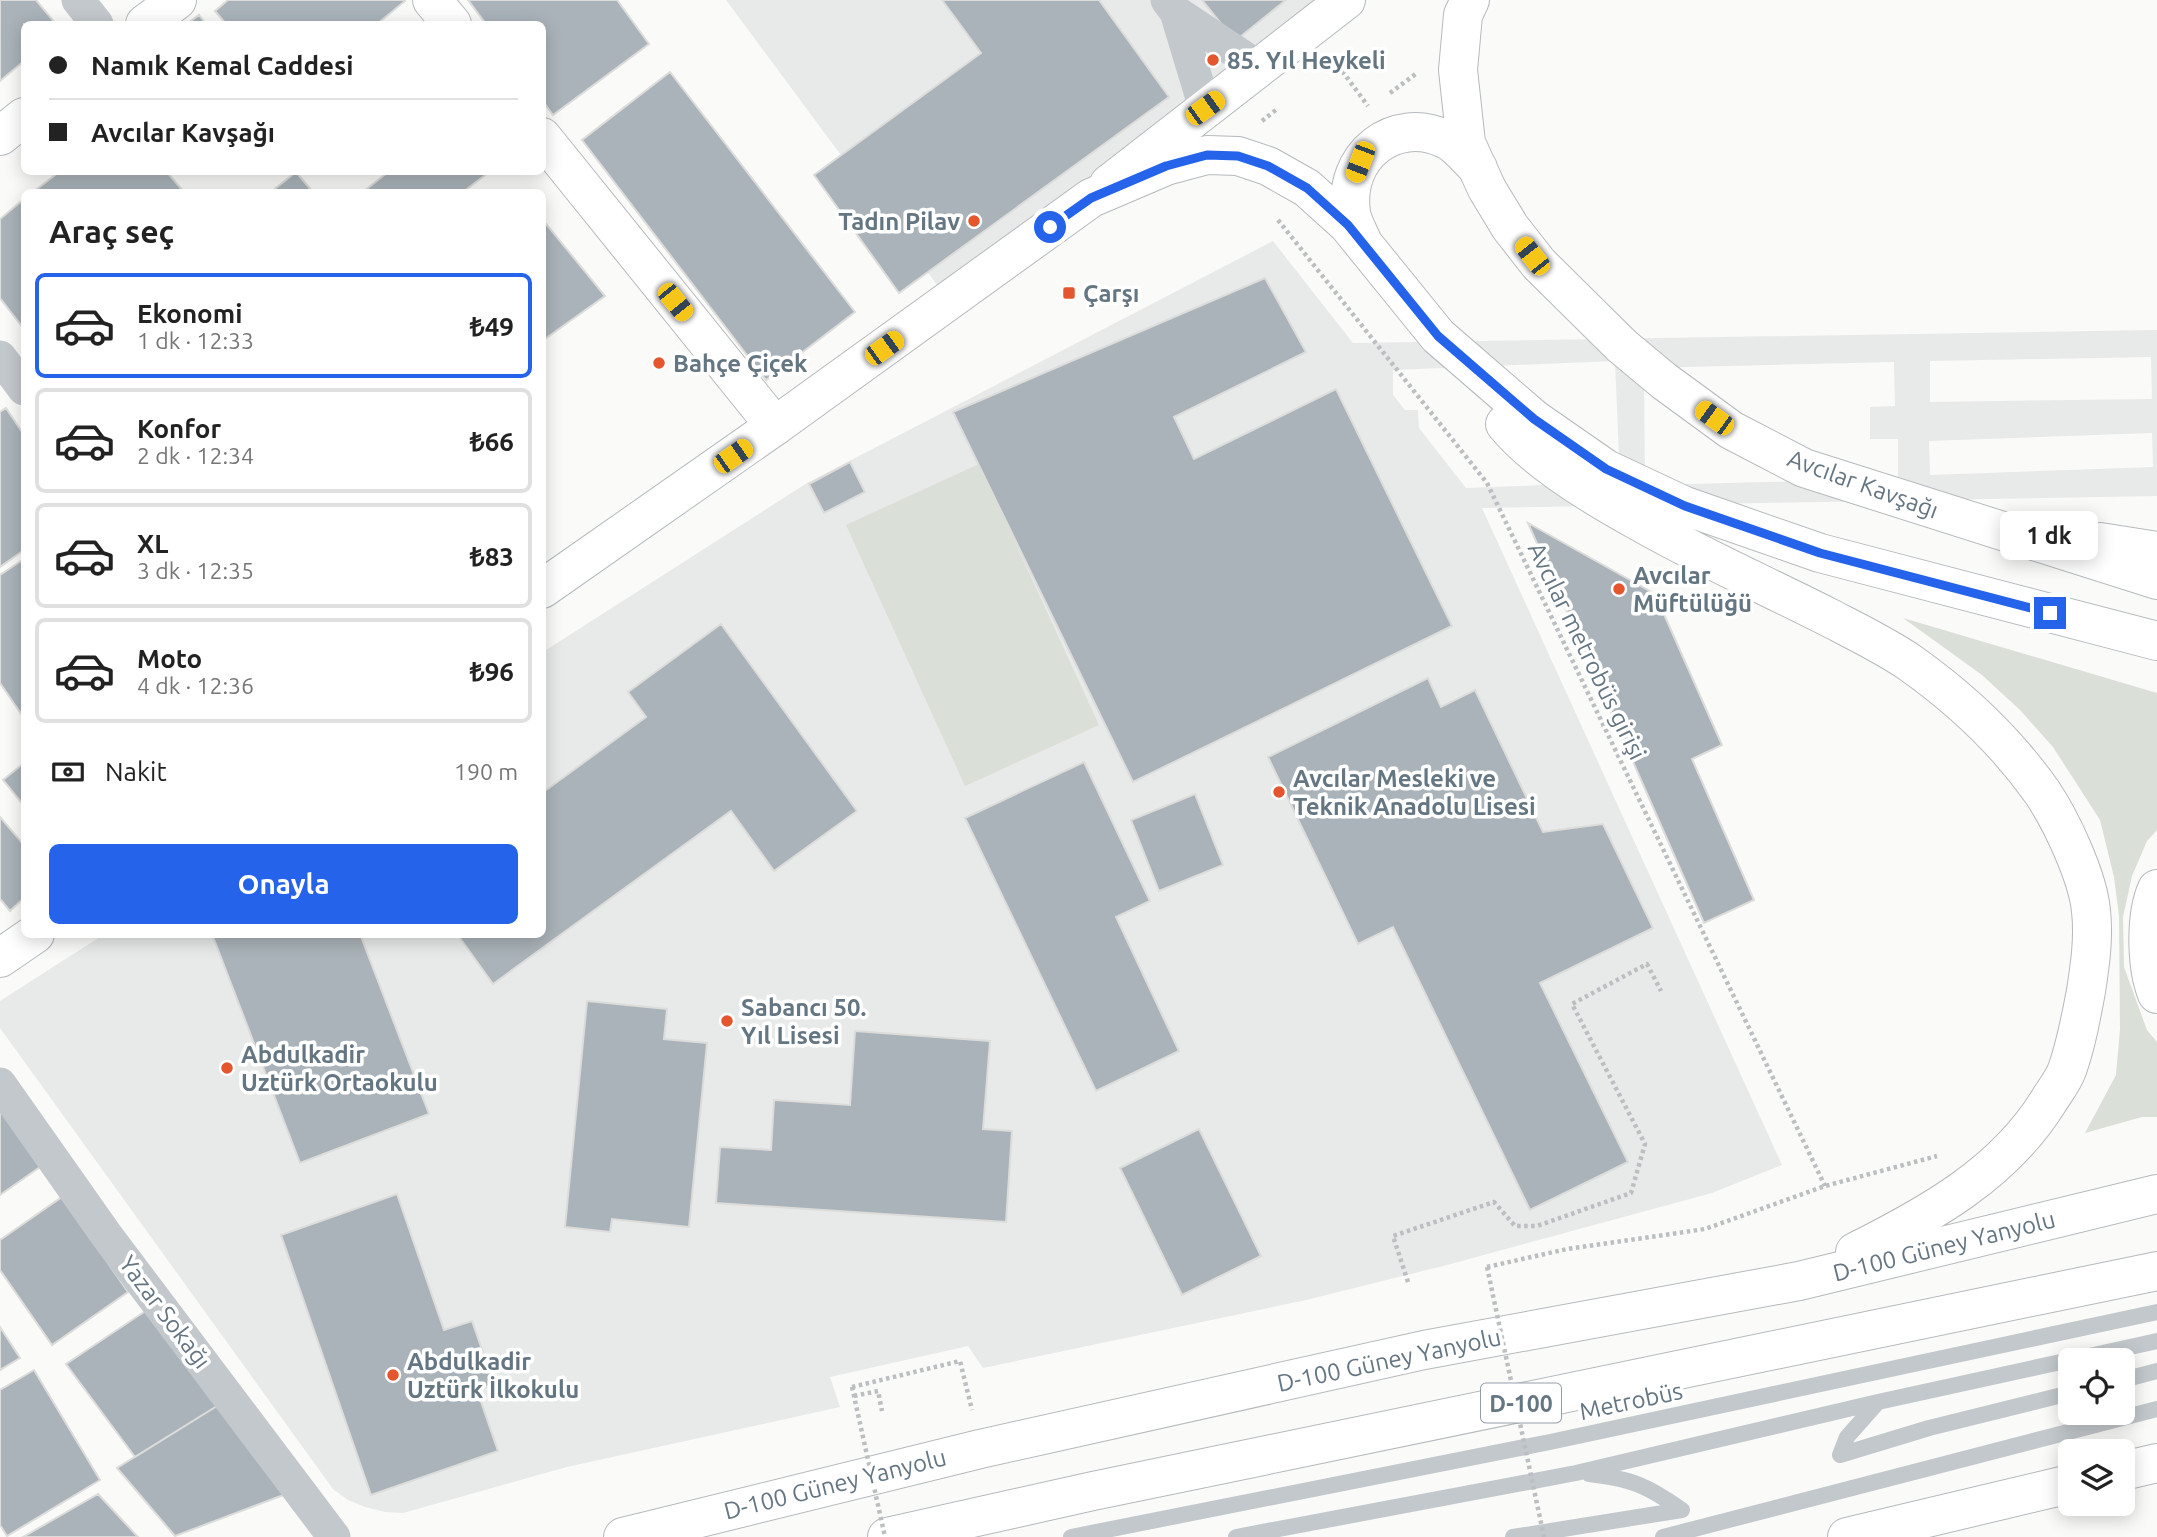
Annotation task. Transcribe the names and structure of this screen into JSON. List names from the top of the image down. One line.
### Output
{"streets":{"main road":["Avcılar Kavşağı","D-100 Güney Yanyolu","D-100"],"street":["Yazar Sokağı"],"lane":["Metrobüs"],"path":["Avcılar metrobüs girişi"]},"places":{"other":["85. Yıl Heykeli","Tadın Pilav","Bahçe Çiçek","Avcılar Müftülüğü","Avcılar Mesleki ve Teknik Anadolu Lisesi","Sabancı 50. Yıl Lisesi","Abdulkadir Uztürk Ortaokulu","Abdulkadir Uztürk İlkokulu"],"transit":["Çarşı"]},"page":{"banner":["Namık Kemal Caddesi","Avcılar Kavşağı"],"heading":"Araç seç","list":[{"name":"Ekonomi","note":"1 dk · 12:33","value":"₺49"},{"name":"Konfor","note":"2 dk · 12:34","value":"₺66"},{"name":"XL","note":"3 dk · 12:35","value":"₺83"},{"name":"Moto","note":"4 dk · 12:36","value":"₺96"}],"bubble":"1 dk","pay":["Nakit","190 m"],"buttons":"Onayla"}}
